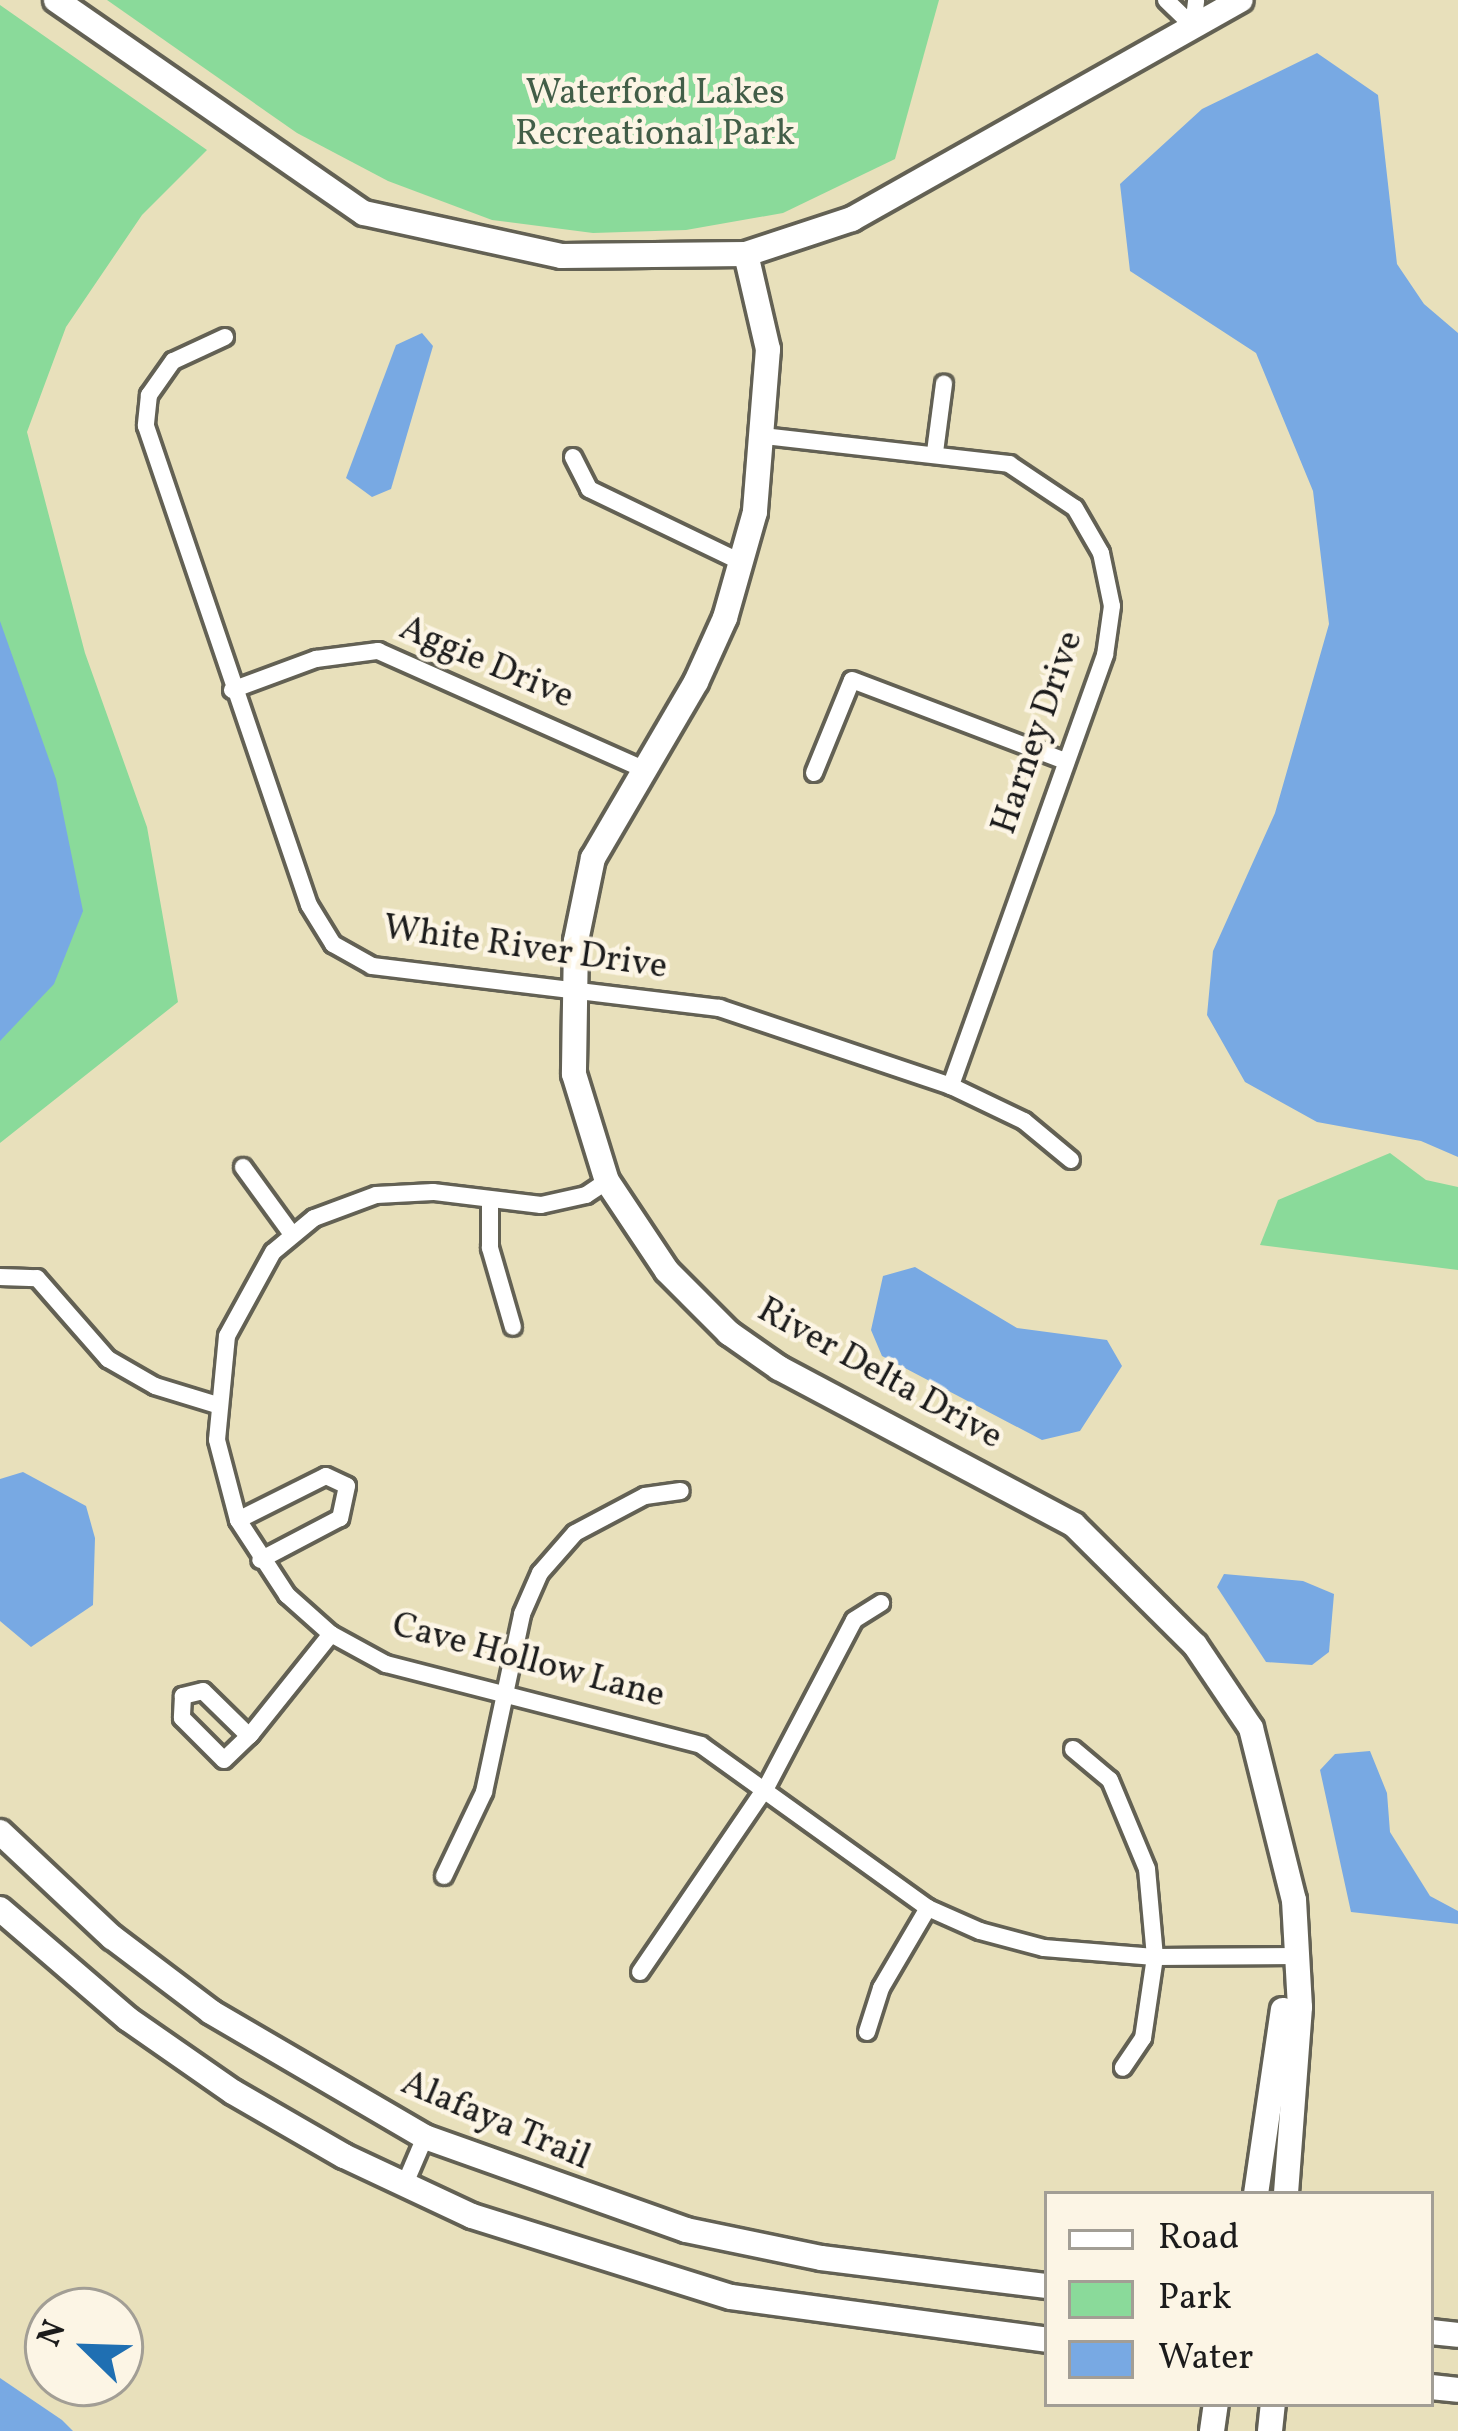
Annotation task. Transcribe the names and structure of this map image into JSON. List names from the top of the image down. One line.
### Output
{"streets":{"street":["Aggie Drive","Harney Drive","White River Drive","River Delta Drive","Cave Hollow Lane","Alafaya Trail"]},"crossings":[["Aggie Drive","White River Drive"],["Aggie Drive","River Delta Drive"],["Harney Drive","White River Drive"],["Harney Drive","River Delta Drive"],["White River Drive","River Delta Drive"],["River Delta Drive","Cave Hollow Lane"]],"parks":["Waterford Lakes Recreational Park"],"legend":["Road","Park","Water"],"north":"top left"}
